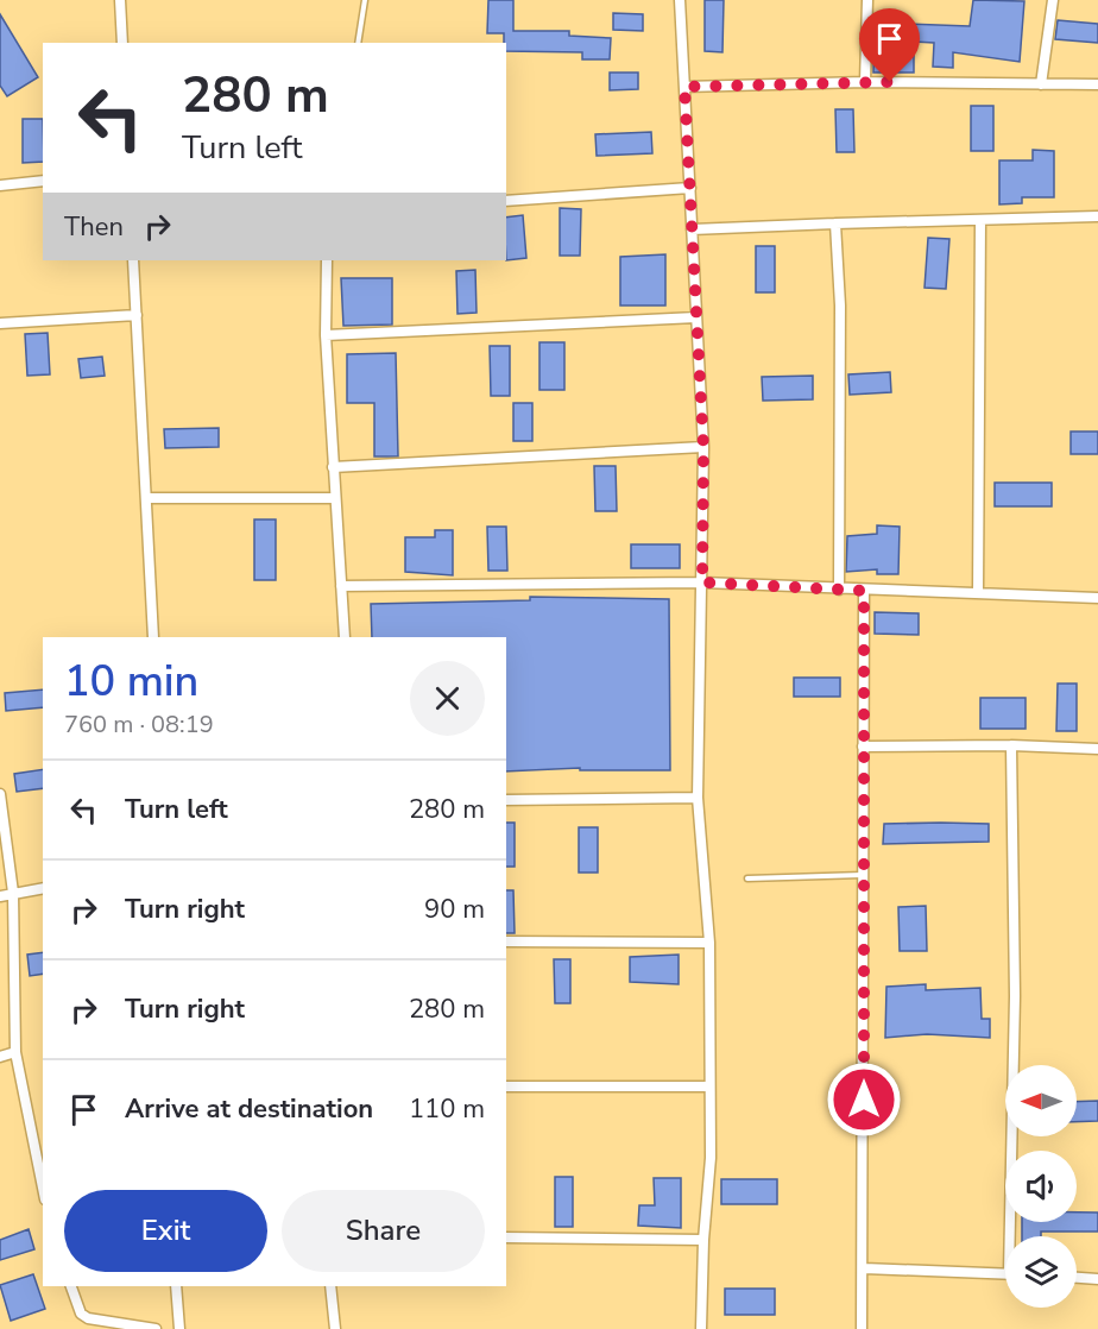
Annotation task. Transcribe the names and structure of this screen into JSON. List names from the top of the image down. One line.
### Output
{"north":"left","page":{"turn":["280 m","Turn left"],"then":"Then","heading":["10 min","760 m · 08:19"],"list":[{"name":"Turn left","value":"280 m"},{"name":"Turn right","value":"90 m"},{"name":"Turn right","value":"280 m"},{"name":"Arrive at destination","value":"110 m"}],"buttons":["Exit","Share"]}}
